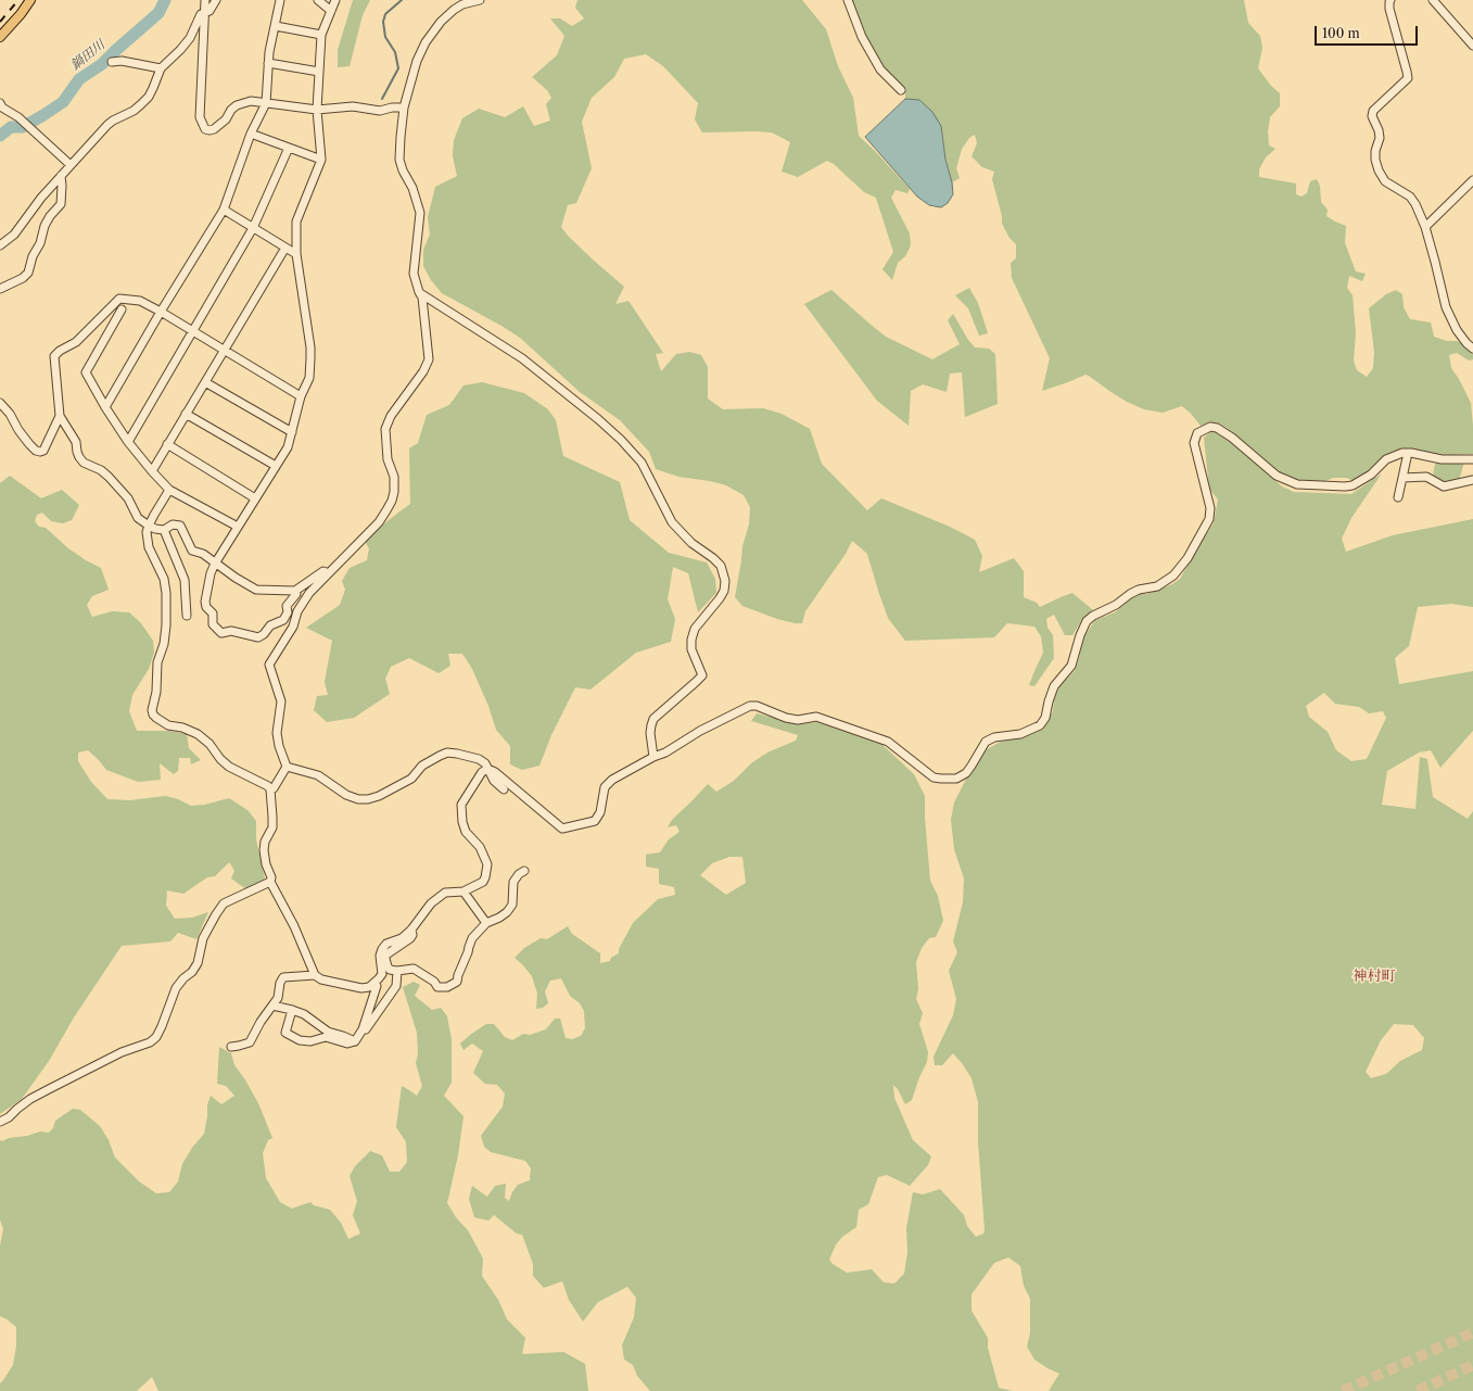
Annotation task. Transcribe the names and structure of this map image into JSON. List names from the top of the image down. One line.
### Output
{"districts":["神村町"],"water":["鍋田川"],"scale_bar":"100 m"}
